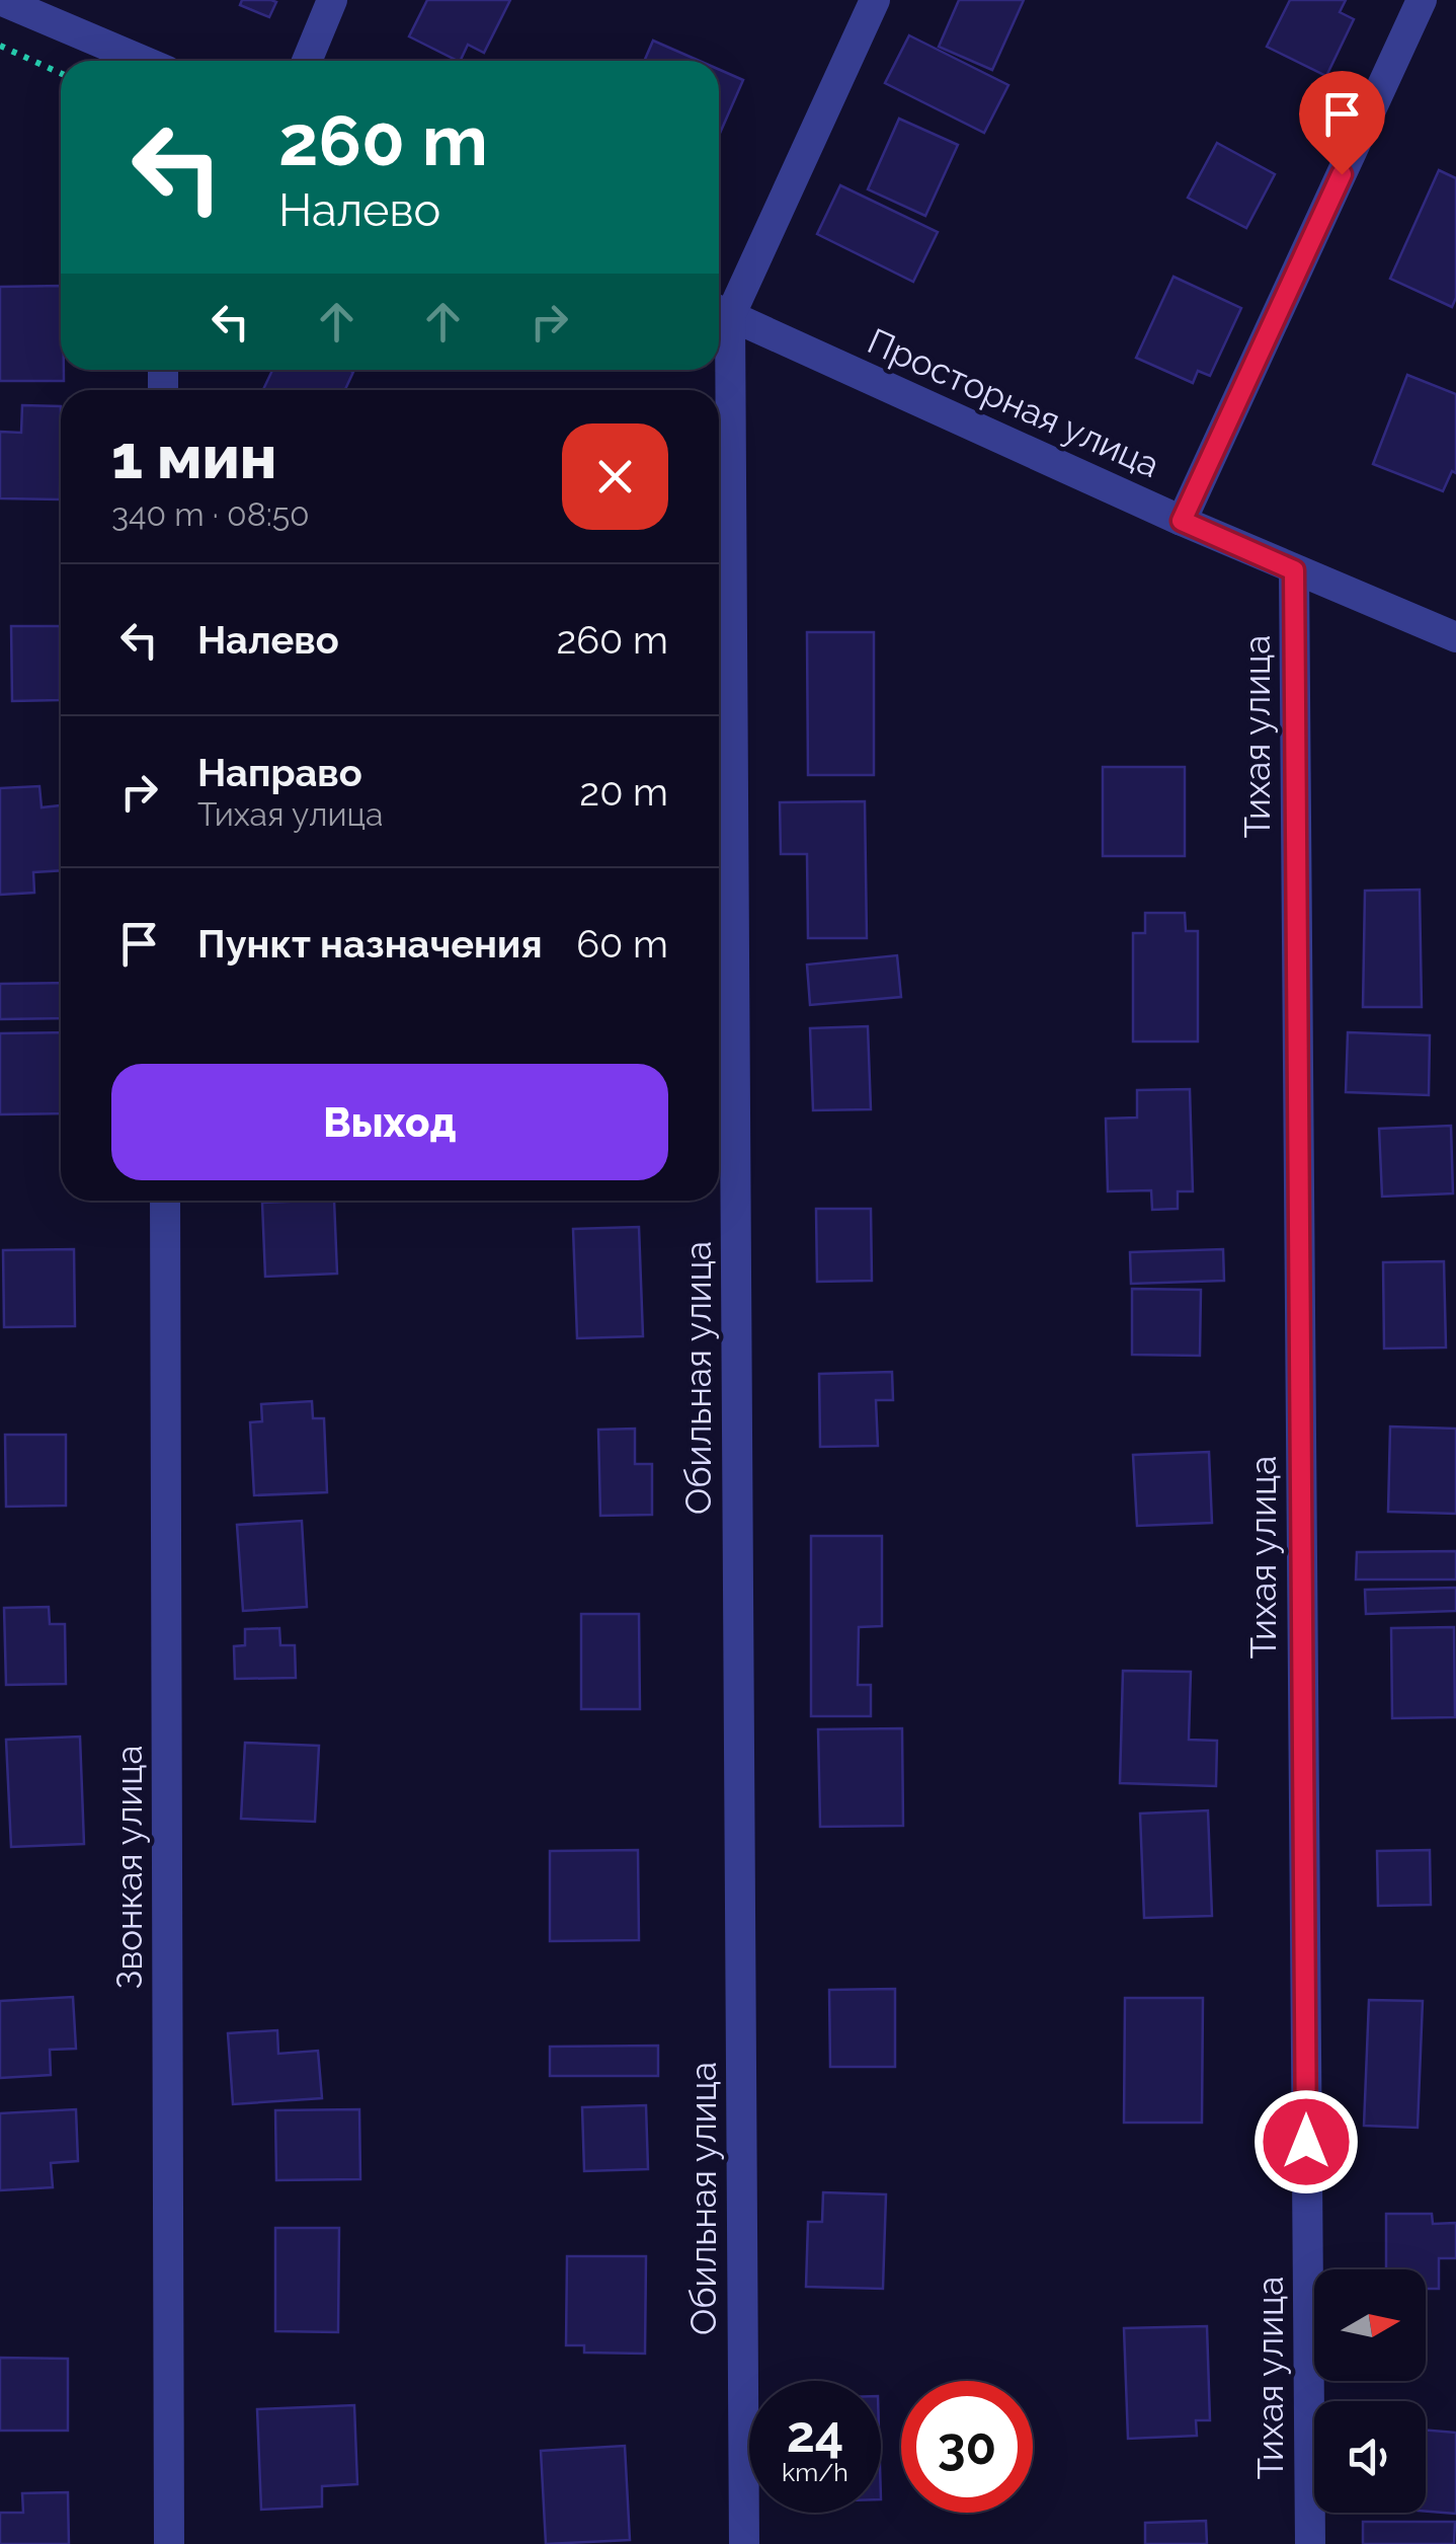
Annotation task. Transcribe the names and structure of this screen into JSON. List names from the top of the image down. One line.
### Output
{"streets":{"street":["Просторная улица","Тихая улица","Обильная улица","Звонкая улица"]},"crossings":[["Просторная улица","Тихая улица"],["Просторная улица","Обильная улица"]],"north":"right","page":{"turn":["260 m","Налево"],"heading":["1 мин","340 m · 08:50"],"list":[{"name":"Налево","value":"260 m"},{"name":"Направо","note":"Тихая улица","value":"20 m"},{"name":"Пункт назначения","value":"60 m"}],"buttons":"Выход","speed":"24 km/h","limit":"30"}}
